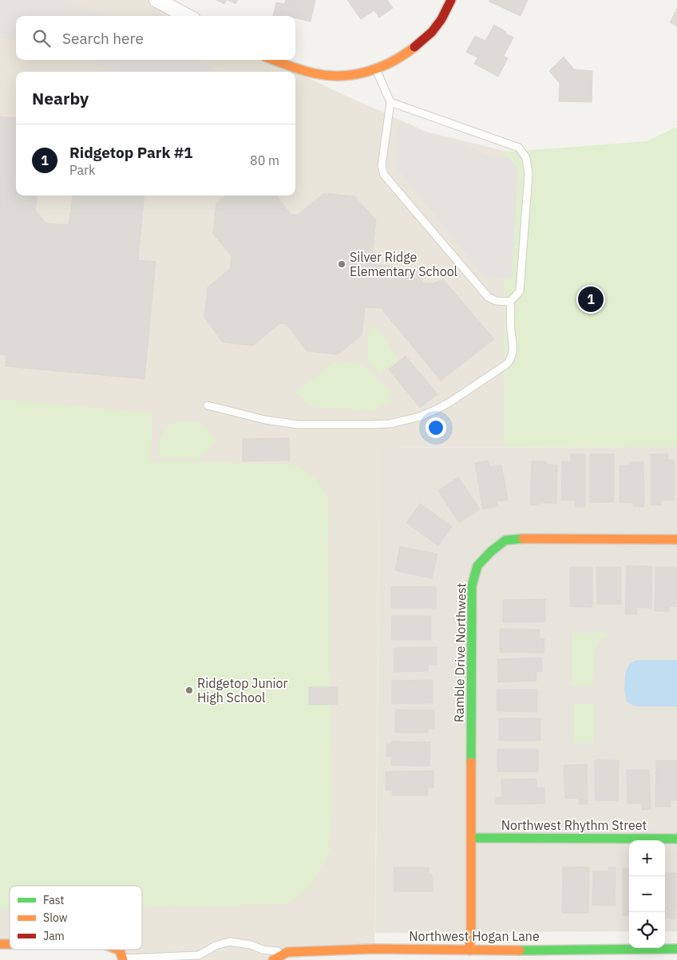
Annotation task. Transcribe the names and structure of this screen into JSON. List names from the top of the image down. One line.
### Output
{"streets":{"street":["Ramble Drive Northwest","Northwest Rhythm Street","Northwest Hogan Lane"]},"crossings":[["Ramble Drive Northwest","Northwest Rhythm Street"],["Ramble Drive Northwest","Northwest Hogan Lane"]],"places":["Silver Ridge Elementary School","Ridgetop Junior High School"],"legend":["Fast","Slow","Jam"],"page":{"search":"Search here","heading":"Nearby","list":[{"mark":"1","name":"Ridgetop Park #1","note":"Park","value":"80 m"}],"pins":"1","map_buttons":["+","−"]}}
